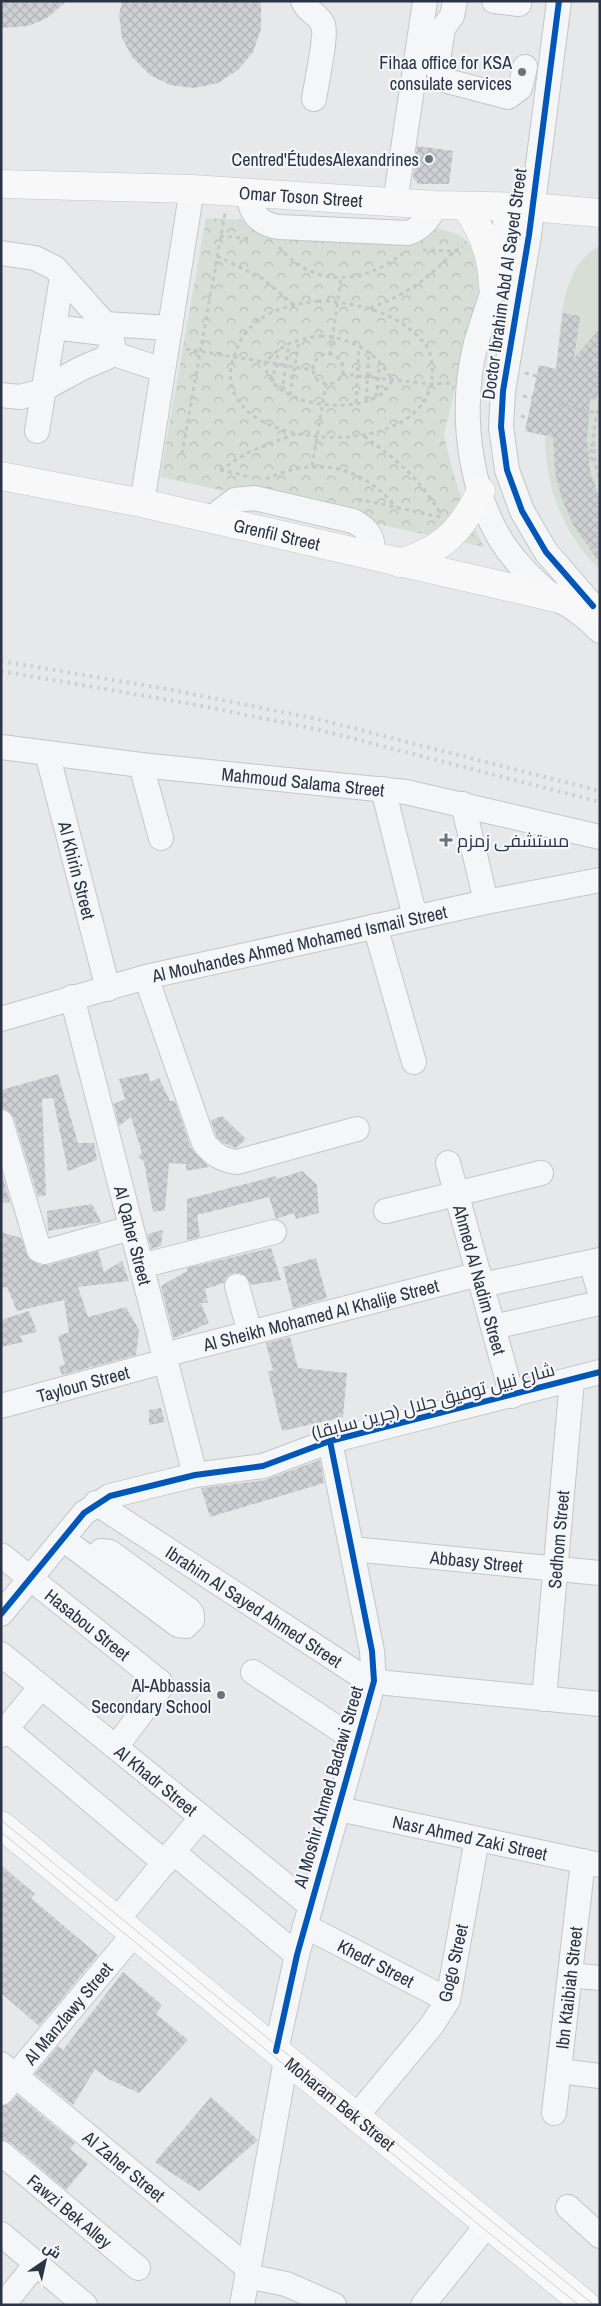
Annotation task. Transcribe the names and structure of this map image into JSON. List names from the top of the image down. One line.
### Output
{"streets":{"main road":["Omar Toson Street","Grenfil Street","Moharam Bek Street"],"street":["Doctor Ibrahim Abd Al Sayed Street","Mahmoud Salama Street","Al Khirin Street","Al Mouhandes Ahmed Mohamed Ismail Street","Al Qaher Street","Ahmed Al Nadim Street","Al Sheikh Mohamed Al Khalije Street","Tayloun Street","شارع نبيل توفيق جلال (جرين سابقا)","Sedhom Street","Abbasy Street","Ibrahim Al Sayed Ahmed Street","Hasabou Street","Al Khadr Street","Al Moshir Ahmed Badawi Street","Nasr Ahmed Zaki Street","Khedr Street","Gogo Street","Ibn Ktaibiah Street","Al Manzlawy Street","Al Zaher Street","Fawzi Bek Alley"]},"crossings":[["Omar Toson Street","Doctor Ibrahim Abd Al Sayed Street"],["Doctor Ibrahim Abd Al Sayed Street","Grenfil Street"],["Mahmoud Salama Street","Al Khirin Street"],["Al Khirin Street","Al Mouhandes Ahmed Mohamed Ismail Street"],["Al Mouhandes Ahmed Mohamed Ismail Street","Al Qaher Street"],["Al Qaher Street","Al Sheikh Mohamed Al Khalije Street"],["Al Qaher Street","Tayloun Street"],["Al Qaher Street","شارع نبيل توفيق جلال (جرين سابقا)"],["Ahmed Al Nadim Street","Al Sheikh Mohamed Al Khalije Street"],["Ahmed Al Nadim Street","شارع نبيل توفيق جلال (جرين سابقا)"],["Al Sheikh Mohamed Al Khalije Street","Tayloun Street"],["شارع نبيل توفيق جلال (جرين سابقا)","Sedhom Street"],["شارع نبيل توفيق جلال (جرين سابقا)","Ibrahim Al Sayed Ahmed Street"],["شارع نبيل توفيق جلال (جرين سابقا)","Hasabou Street"],["شارع نبيل توفيق جلال (جرين سابقا)","Al Moshir Ahmed Badawi Street"],["Sedhom Street","Abbasy Street"],["Sedhom Street","Ibrahim Al Sayed Ahmed Street"],["Abbasy Street","Al Moshir Ahmed Badawi Street"],["Ibrahim Al Sayed Ahmed Street","Al Moshir Ahmed Badawi Street"],["Hasabou Street","Al Khadr Street"],["Al Khadr Street","Al Moshir Ahmed Badawi Street"],["Al Khadr Street","Khedr Street"],["Al Khadr Street","Al Manzlawy Street"],["Al Moshir Ahmed Badawi Street","Nasr Ahmed Zaki Street"],["Al Moshir Ahmed Badawi Street","Khedr Street"],["Al Moshir Ahmed Badawi Street","Moharam Bek Street"],["Al Moshir Ahmed Badawi Street","Al Zaher Street"],["Nasr Ahmed Zaki Street","Gogo Street"],["Nasr Ahmed Zaki Street","Ibn Ktaibiah Street"],["Khedr Street","Gogo Street"],["Gogo Street","Moharam Bek Street"],["Al Manzlawy Street","Moharam Bek Street"],["Al Manzlawy Street","Al Zaher Street"]],"places":{"other":["Fihaa office for KSA consulate services","Centred'ÉtudesAlexandrines","Al-Abbassia Secondary School"],"health":["مستشفى زمزم"]},"north":"top right"}
